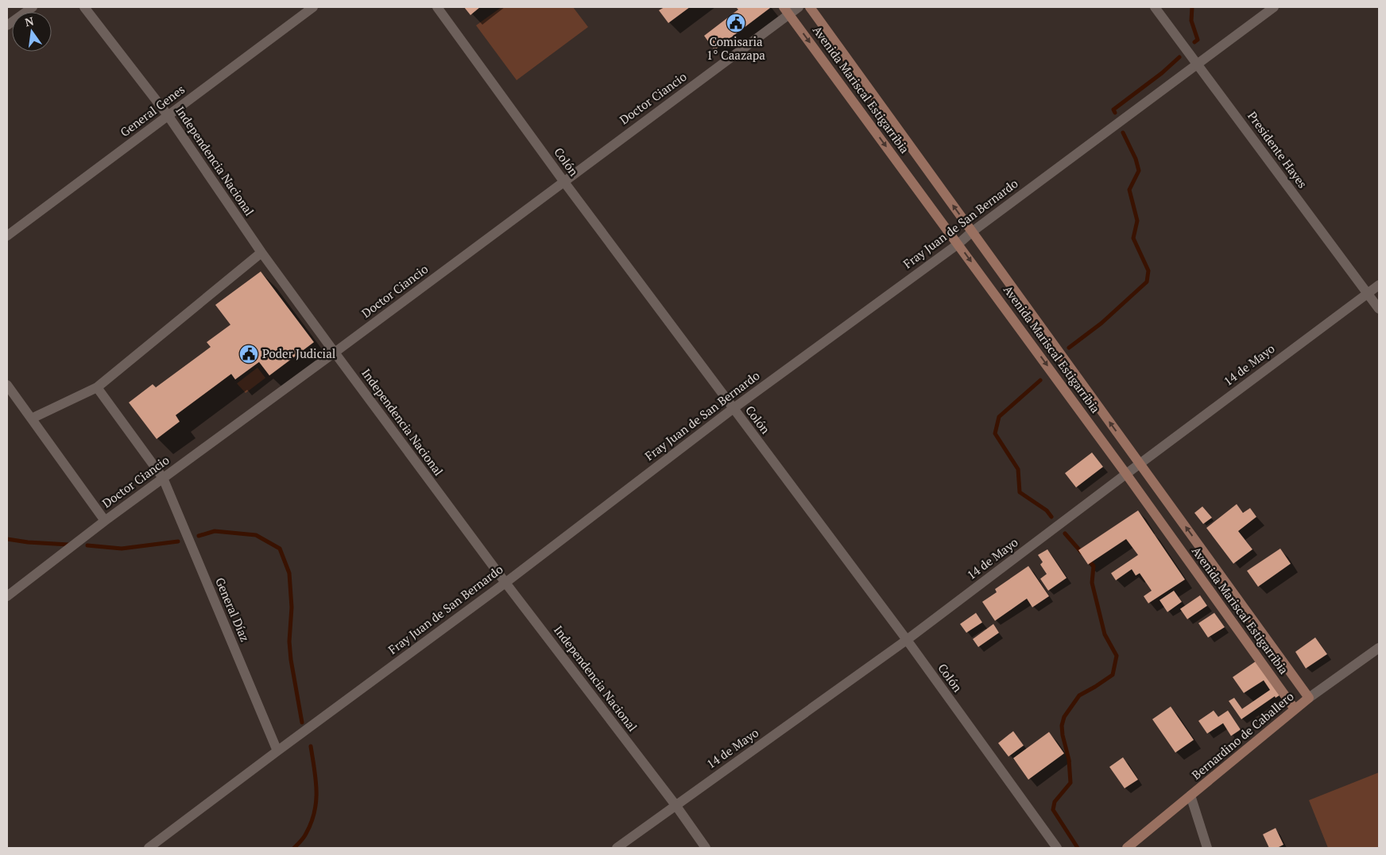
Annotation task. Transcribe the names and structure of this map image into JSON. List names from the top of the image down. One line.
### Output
{"streets":{"main road":["Avenida Mariscal Estigarribia","Bernardino de Caballero"],"street":["Doctor Ciancio","General Genes","Presidente Hayes","Independencia Nacional","Colón","Fray Juan de San Bernardo","14 de Mayo","General Díaz"]},"crossings":[["Avenida Mariscal Estigarribia","Doctor Ciancio"],["Avenida Mariscal Estigarribia","Fray Juan de San Bernardo"],["Avenida Mariscal Estigarribia","14 de Mayo"],["Avenida Mariscal Estigarribia","Bernardino de Caballero"],["Doctor Ciancio","Independencia Nacional"],["Doctor Ciancio","Colón"],["Doctor Ciancio","General Díaz"],["General Genes","Independencia Nacional"],["Presidente Hayes","Fray Juan de San Bernardo"],["Presidente Hayes","14 de Mayo"],["Independencia Nacional","Fray Juan de San Bernardo"],["Independencia Nacional","14 de Mayo"],["Colón","Fray Juan de San Bernardo"],["Colón","14 de Mayo"],["Fray Juan de San Bernardo","General Díaz"]],"places":{"public building":["Comisaria 1° Caazapa","Poder Judicial"]},"north":"top"}
